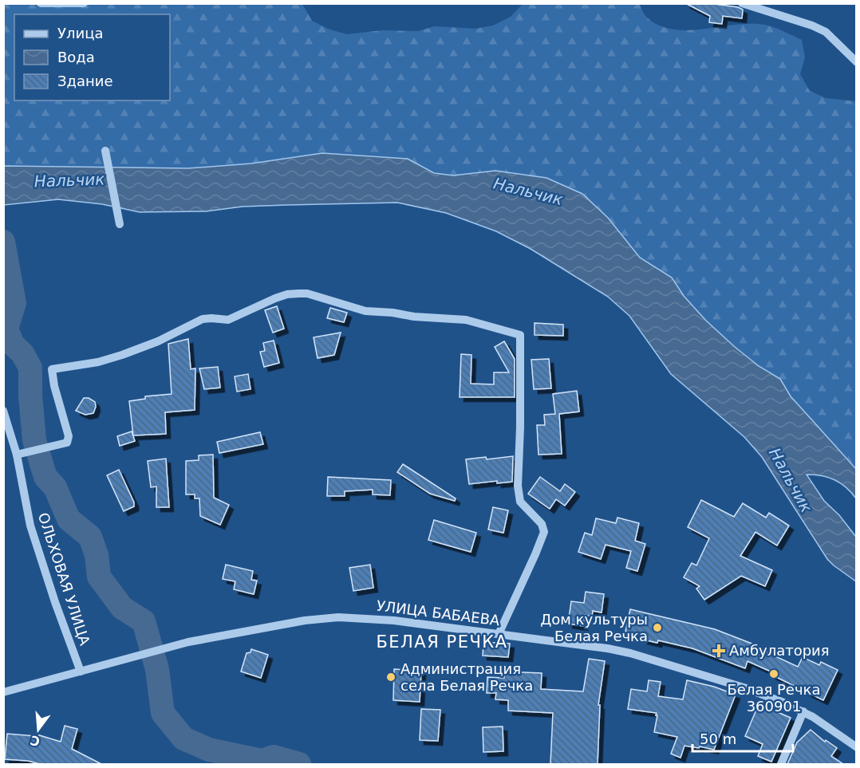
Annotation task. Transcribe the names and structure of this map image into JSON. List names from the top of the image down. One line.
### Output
{"streets":{"street":["ОЛЬХОВАЯ УЛИЦА","УЛИЦА БАБАЕВА"]},"crossings":[["ОЛЬХОВАЯ УЛИЦА","УЛИЦА БАБАЕВА"]],"districts":["БЕЛАЯ РЕЧКА"],"water":["Нальчик"],"places":{"other":["Дом культуры Белая Речка","Белая Речка 360901","Администрация села Белая Речка"],"health":["Амбулатория"]},"legend":["Улица","Вода","Здание"],"scale_bar":"50 m","north":"bottom"}
